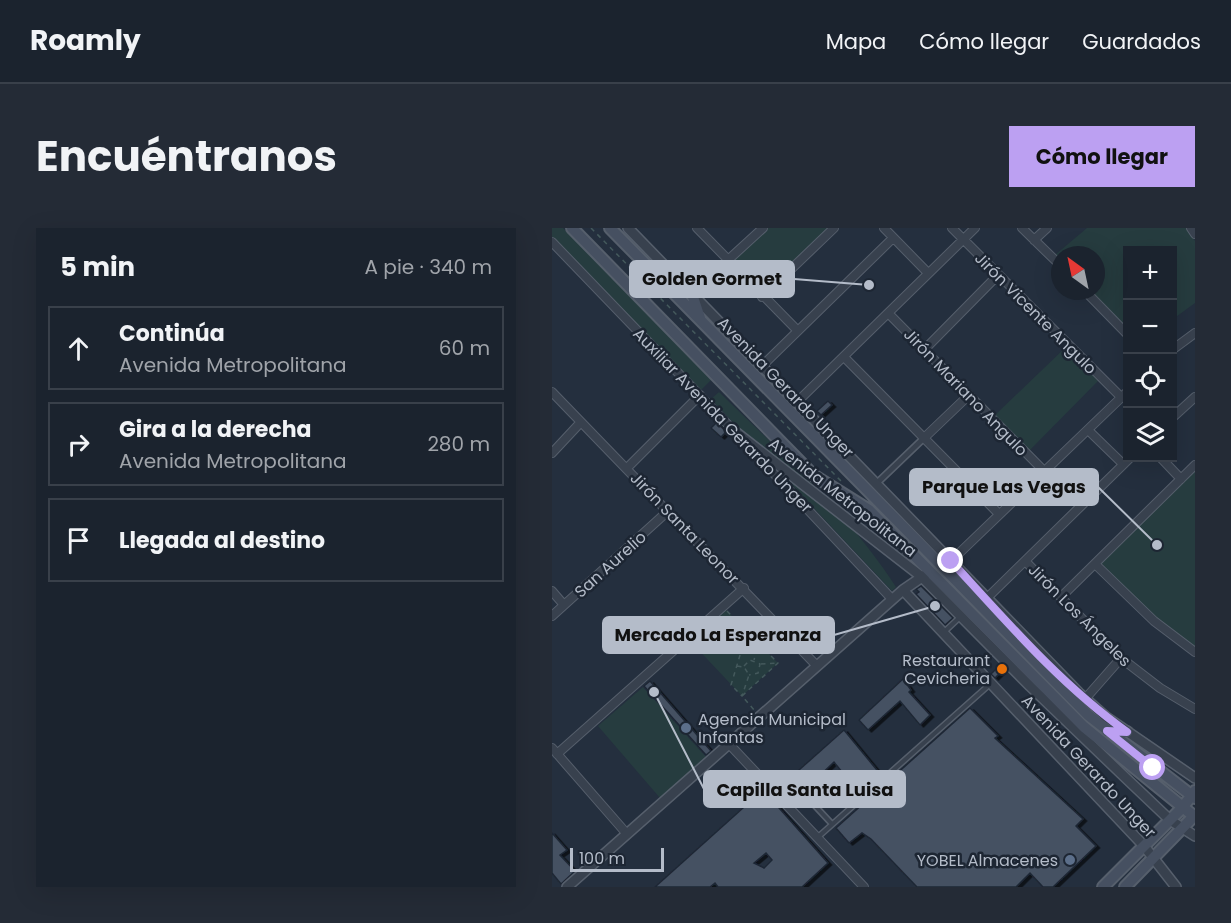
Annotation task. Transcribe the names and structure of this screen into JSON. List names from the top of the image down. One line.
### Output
{"streets":{"main road":["Avenida Gerardo Unger","Avenida Metropolitana"],"street":["Jirón Vicente Angulo","Jirón Mariano Angulo","Auxiliar Avenida Gerardo Unger","Jirón Santa Leonor","San Aurelio","Jirón Los Ángeles"]},"crossings":[["Avenida Gerardo Unger","Avenida Metropolitana"],["Auxiliar Avenida Gerardo Unger","Avenida Metropolitana"],["Jirón Santa Leonor","San Aurelio"]],"places":["Golden Gormet","Parque Las Vegas","Mercado La Esperanza","Restaurant Cevicheria","Capilla Santa Luisa","Agencia Municipal Infantas","YOBEL Almacenes"],"scale_bar":"100 m","north":"top left","page":{"header":"Roamly","nav":["Mapa","Cómo llegar","Guardados"],"title":"Encuéntranos","buttons":"Cómo llegar","heading":["5 min","A pie · 340 m"],"map_buttons":["+","−"],"list":[["Continúa","Avenida Metropolitana","60 m"],["Gira a la derecha","Avenida Metropolitana","280 m"],"Llegada al destino"],"scale":"100 m"}}
